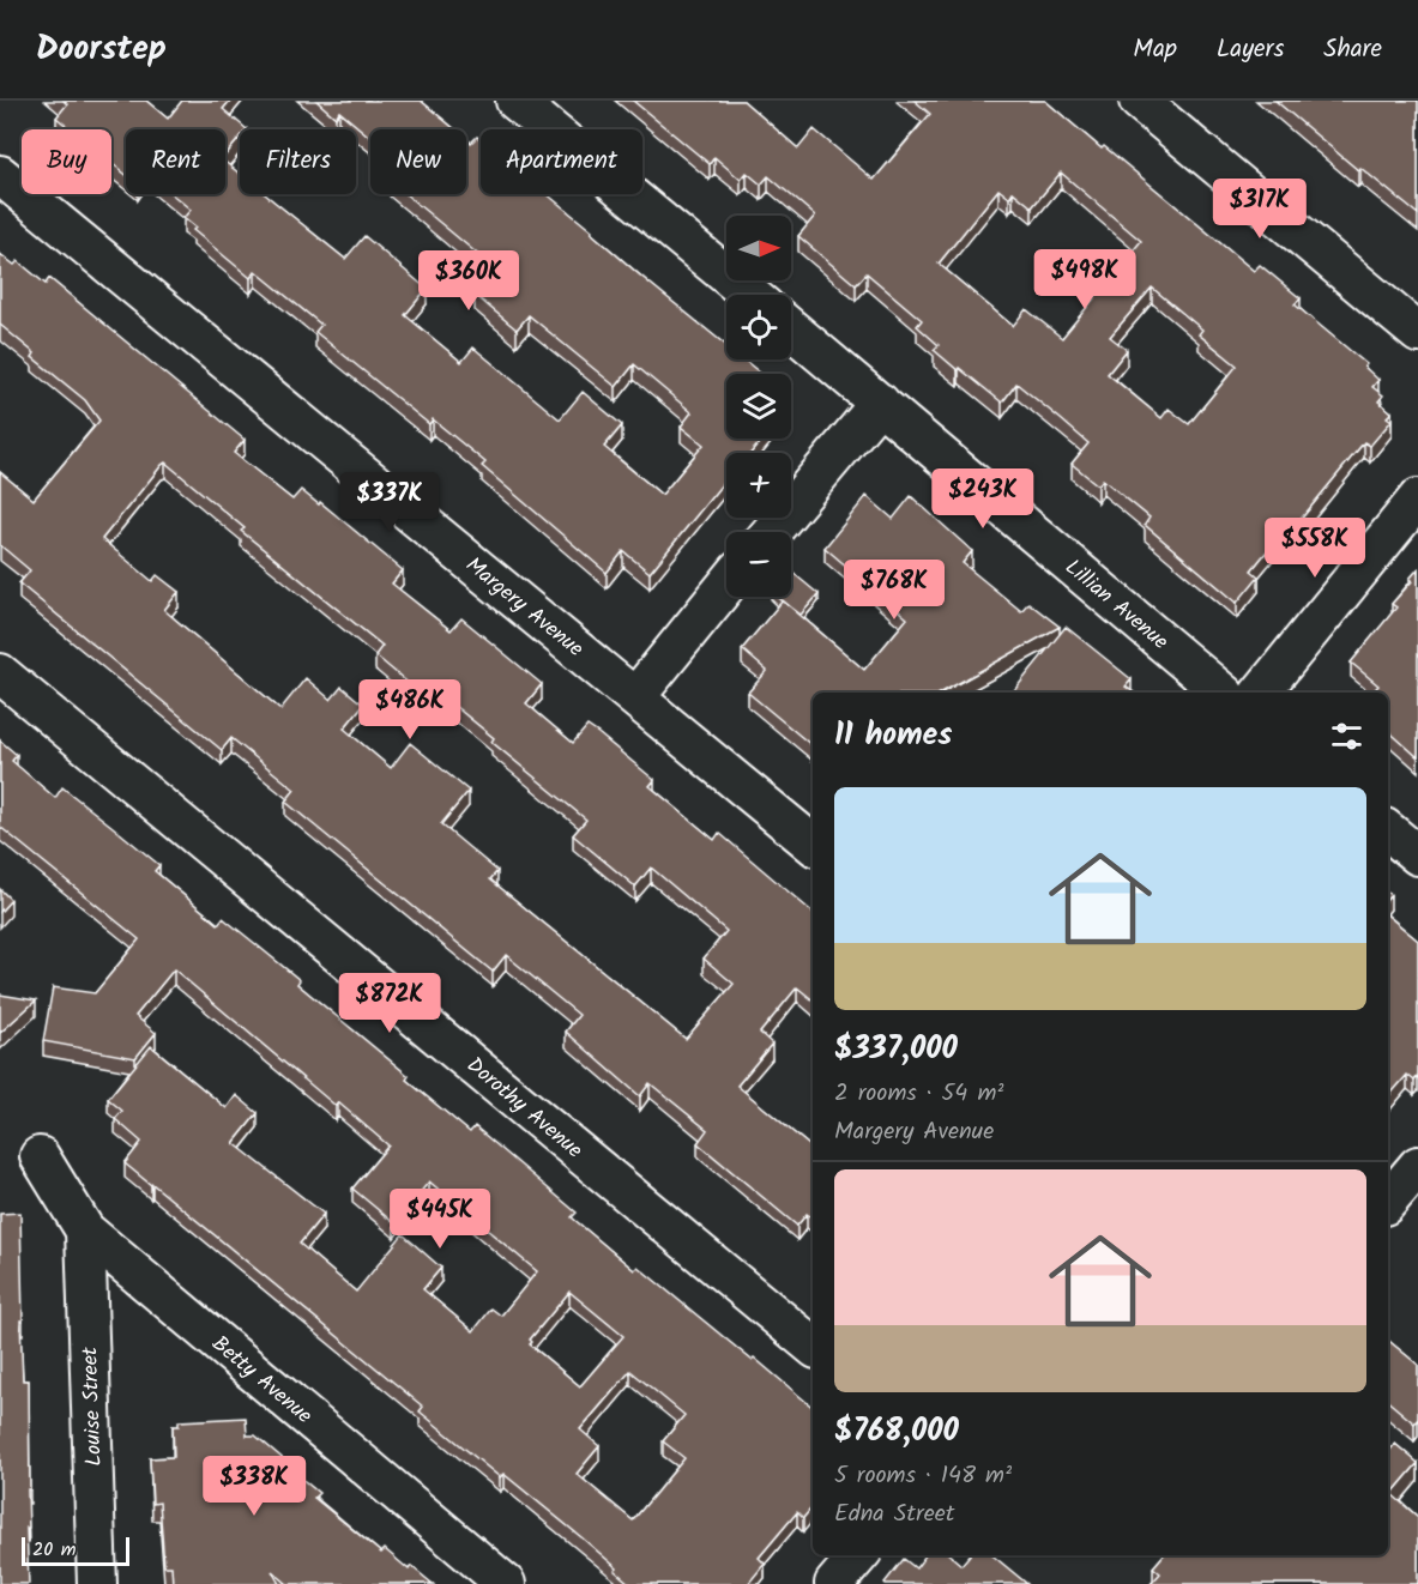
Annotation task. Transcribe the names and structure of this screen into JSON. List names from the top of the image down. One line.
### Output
{"streets":{"street":["Lillian Avenue","Margery Avenue","Dorothy Avenue","Betty Avenue","Louise Street"]},"crossings":[["Betty Avenue","Louise Street"]],"scale_bar":"20 m","north":"right","page":{"header":"Doorstep","nav":["Map","Layers","Share"],"chip":["Buy","Rent","Filters","New","Apartment"],"price":["$317K","$498K","$360K","$243K","$337K","$558K","$768K","$486K","$872K","$445K","$338K"],"map_buttons":["+","−"],"heading":"11 homes","list":[{"name":"$337,000","note":"2 rooms · 54 m² · Margery Avenue"},{"name":"$768,000","note":"5 rooms · 148 m² · Edna Street"}],"scale":"20 m"}}
